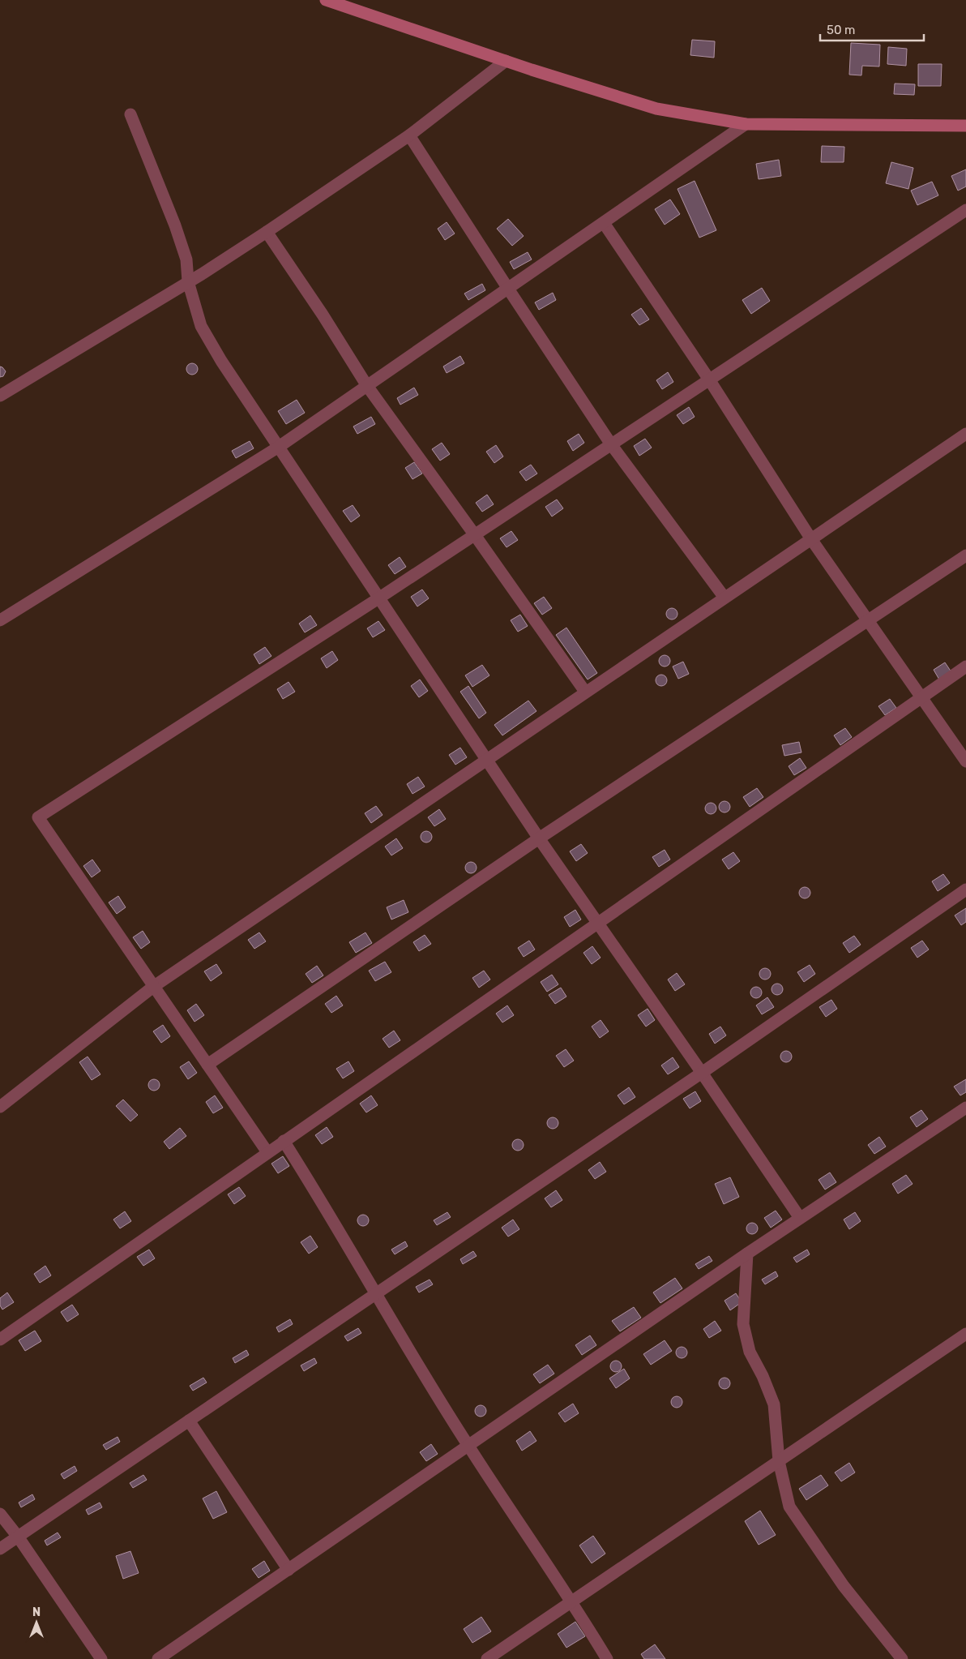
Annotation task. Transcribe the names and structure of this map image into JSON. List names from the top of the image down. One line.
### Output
{"scale_bar":"50 m","north":"top"}
